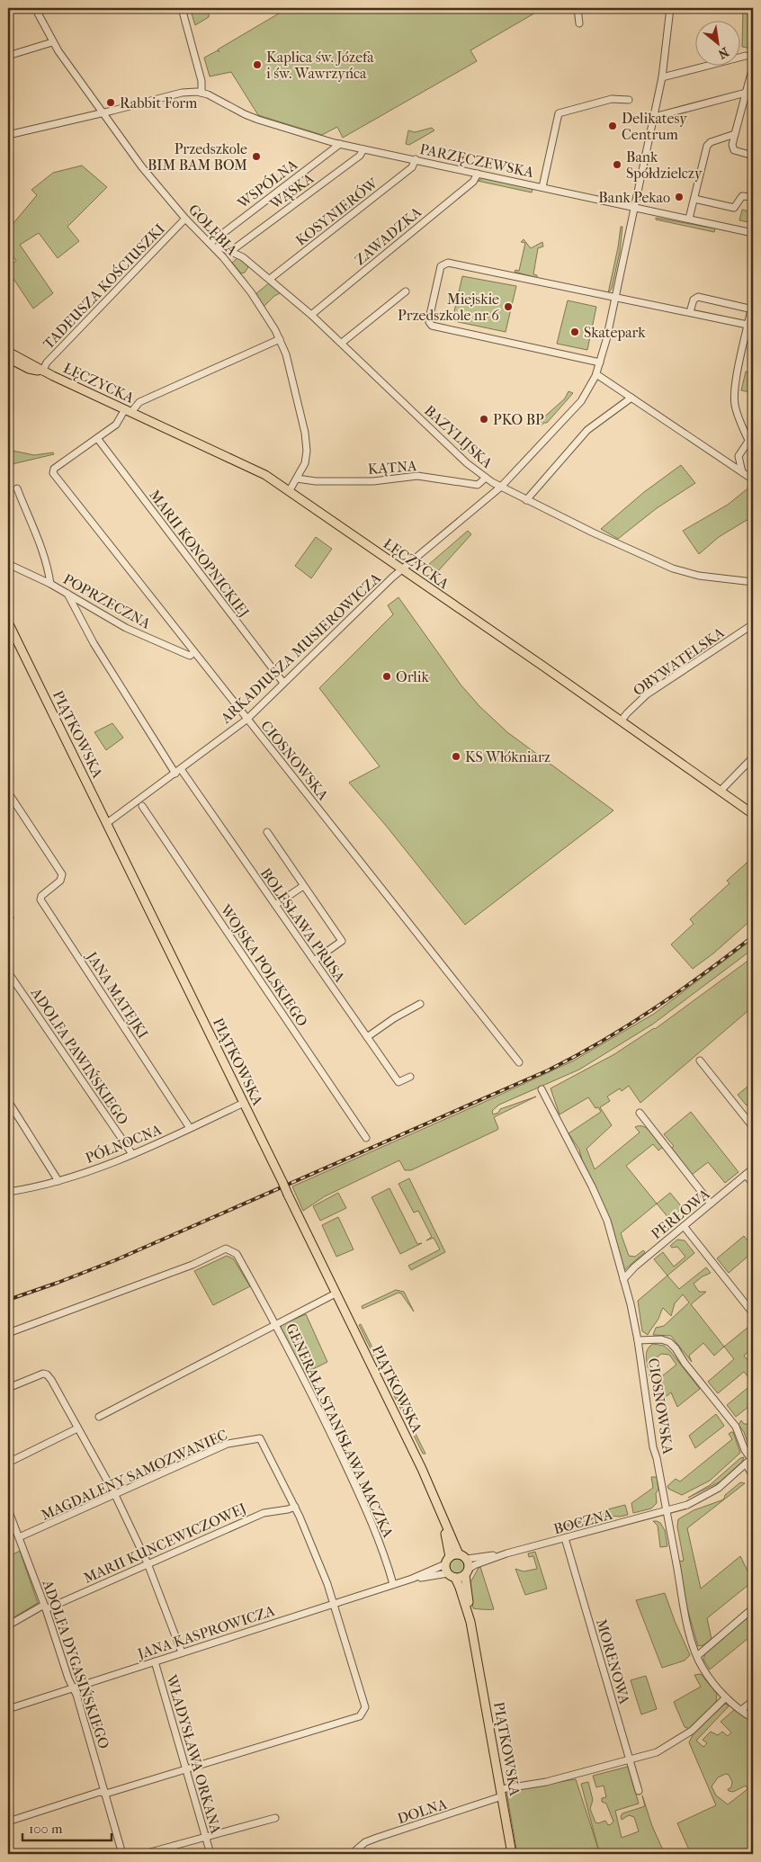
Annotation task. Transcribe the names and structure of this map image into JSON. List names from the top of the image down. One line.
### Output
{"streets":{"main road":["ŁĘCZYCKA","PIĄTKOWSKA"],"street":["PARZĘCZEWSKA","WSPÓLNA","WĄSKA","KOSYNIERÓW","GOŁĘBIA","ZAWADZKA","TADEUSZA KOŚCIUSZKI","BAZYLIJSKA","KĄTNA","MARII KONOPNICKIEJ","POPRZECZNA","ARKADIUSZA MUSIEROWICZA","OBYWATELSKA","CIOSNOWSKA","BOLESŁAWA PRUSA","WOJSKA POLSKIEGO","JANA MATEJKI","ADOLFA PAWIŃSKIEGO","PÓŁNOCNA","PERŁOWA","GENERAŁA STANISŁAWA MACZKA","MAGDALENY SAMOZWANIEC","BOCZNA","MARII KUNCEWICZOWEJ","JANA KASPROWICZA","MORENOWA","ADOLFA DYGASIŃSKIEGO","WŁADYSŁAWA ORKANA","DOLNA"]},"crossings":[["PARZĘCZEWSKA","WSPÓLNA"],["PARZĘCZEWSKA","WĄSKA"],["PARZĘCZEWSKA","KOSYNIERÓW"],["PARZĘCZEWSKA","ZAWADZKA"],["PARZĘCZEWSKA","ARKADIUSZA MUSIEROWICZA"],["WSPÓLNA","GOŁĘBIA"],["WSPÓLNA","BAZYLIJSKA"],["WĄSKA","BAZYLIJSKA"],["KOSYNIERÓW","BAZYLIJSKA"],["GOŁĘBIA","TADEUSZA KOŚCIUSZKI"],["GOŁĘBIA","ŁĘCZYCKA"],["GOŁĘBIA","BAZYLIJSKA"],["GOŁĘBIA","KĄTNA"],["ZAWADZKA","BAZYLIJSKA"],["TADEUSZA KOŚCIUSZKI","ŁĘCZYCKA"],["ŁĘCZYCKA","ARKADIUSZA MUSIEROWICZA"],["ŁĘCZYCKA","OBYWATELSKA"],["BAZYLIJSKA","KĄTNA"],["BAZYLIJSKA","ARKADIUSZA MUSIEROWICZA"],["MARII KONOPNICKIEJ","ARKADIUSZA MUSIEROWICZA"],["MARII KONOPNICKIEJ","CIOSNOWSKA"],["POPRZECZNA","CIOSNOWSKA"],["POPRZECZNA","BOLESŁAWA PRUSA"],["ARKADIUSZA MUSIEROWICZA","PIĄTKOWSKA"],["ARKADIUSZA MUSIEROWICZA","CIOSNOWSKA"],["ARKADIUSZA MUSIEROWICZA","BOLESŁAWA PRUSA"],["PIĄTKOWSKA","PÓŁNOCNA"],["PIĄTKOWSKA","BOCZNA"],["PIĄTKOWSKA","JANA KASPROWICZA"],["PIĄTKOWSKA","DOLNA"],["CIOSNOWSKA","PERŁOWA"],["CIOSNOWSKA","BOCZNA"],["CIOSNOWSKA","DOLNA"],["JANA MATEJKI","PÓŁNOCNA"],["ADOLFA PAWIŃSKIEGO","PÓŁNOCNA"],["GENERAŁA STANISŁAWA MACZKA","JANA KASPROWICZA"],["MAGDALENY SAMOZWANIEC","MARII KUNCEWICZOWEJ"],["MAGDALENY SAMOZWANIEC","ADOLFA DYGASIŃSKIEGO"],["BOCZNA","MORENOWA"],["MARII KUNCEWICZOWEJ","ADOLFA DYGASIŃSKIEGO"],["JANA KASPROWICZA","ADOLFA DYGASIŃSKIEGO"],["JANA KASPROWICZA","WŁADYSŁAWA ORKANA"],["MORENOWA","DOLNA"]],"places":["Kaplica św. Józefa i św. Wawrzyńca","Rabbit Form","Delikatesy Centrum","Przedszkole BIM BAM BOM","Bank Spółdzielczy","Bank Pekao","Miejskie Przedszkole nr 6","Skatepark","PKO BP","Orlik","KS Włókniarz"],"scale_bar":"100 m","north":"bottom right"}
